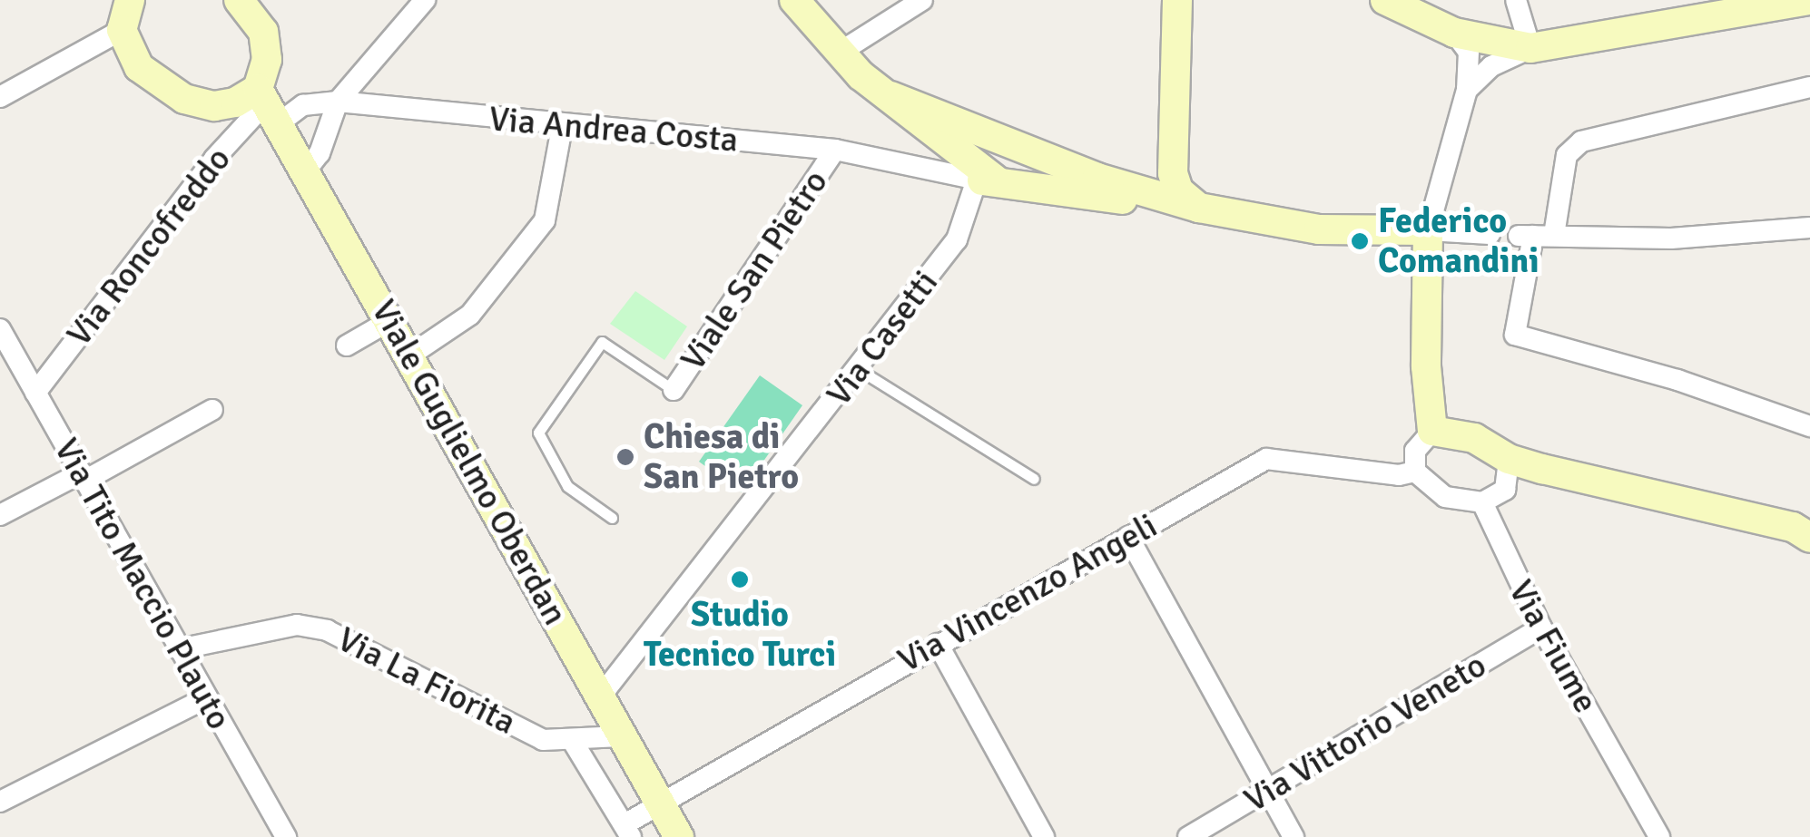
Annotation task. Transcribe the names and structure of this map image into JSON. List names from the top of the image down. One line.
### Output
{"streets":{"street":["Via Andrea Costa","Via Roncofreddo","Viale San Pietro","Via Casetti","Viale Guglielmo Oberdan","Via Tito Maccio Plauto","Via Vincenzo Angeli","Via Fiume","Via La Fiorita","Via Vittorio Veneto"]},"crossings":[["Via Andrea Costa","Via Roncofreddo"],["Via Andrea Costa","Viale San Pietro"],["Via Andrea Costa","Via Casetti"],["Via Andrea Costa","Viale Guglielmo Oberdan"],["Via Roncofreddo","Viale Guglielmo Oberdan"],["Via Roncofreddo","Via Tito Maccio Plauto"],["Via Casetti","Viale Guglielmo Oberdan"],["Viale Guglielmo Oberdan","Via Vincenzo Angeli"],["Viale Guglielmo Oberdan","Via La Fiorita"],["Via Tito Maccio Plauto","Via La Fiorita"],["Via Vincenzo Angeli","Via Fiume"],["Via Fiume","Via Vittorio Veneto"]],"places":["Federico Comandini","Chiesa di San Pietro","Studio Tecnico Turci"]}
